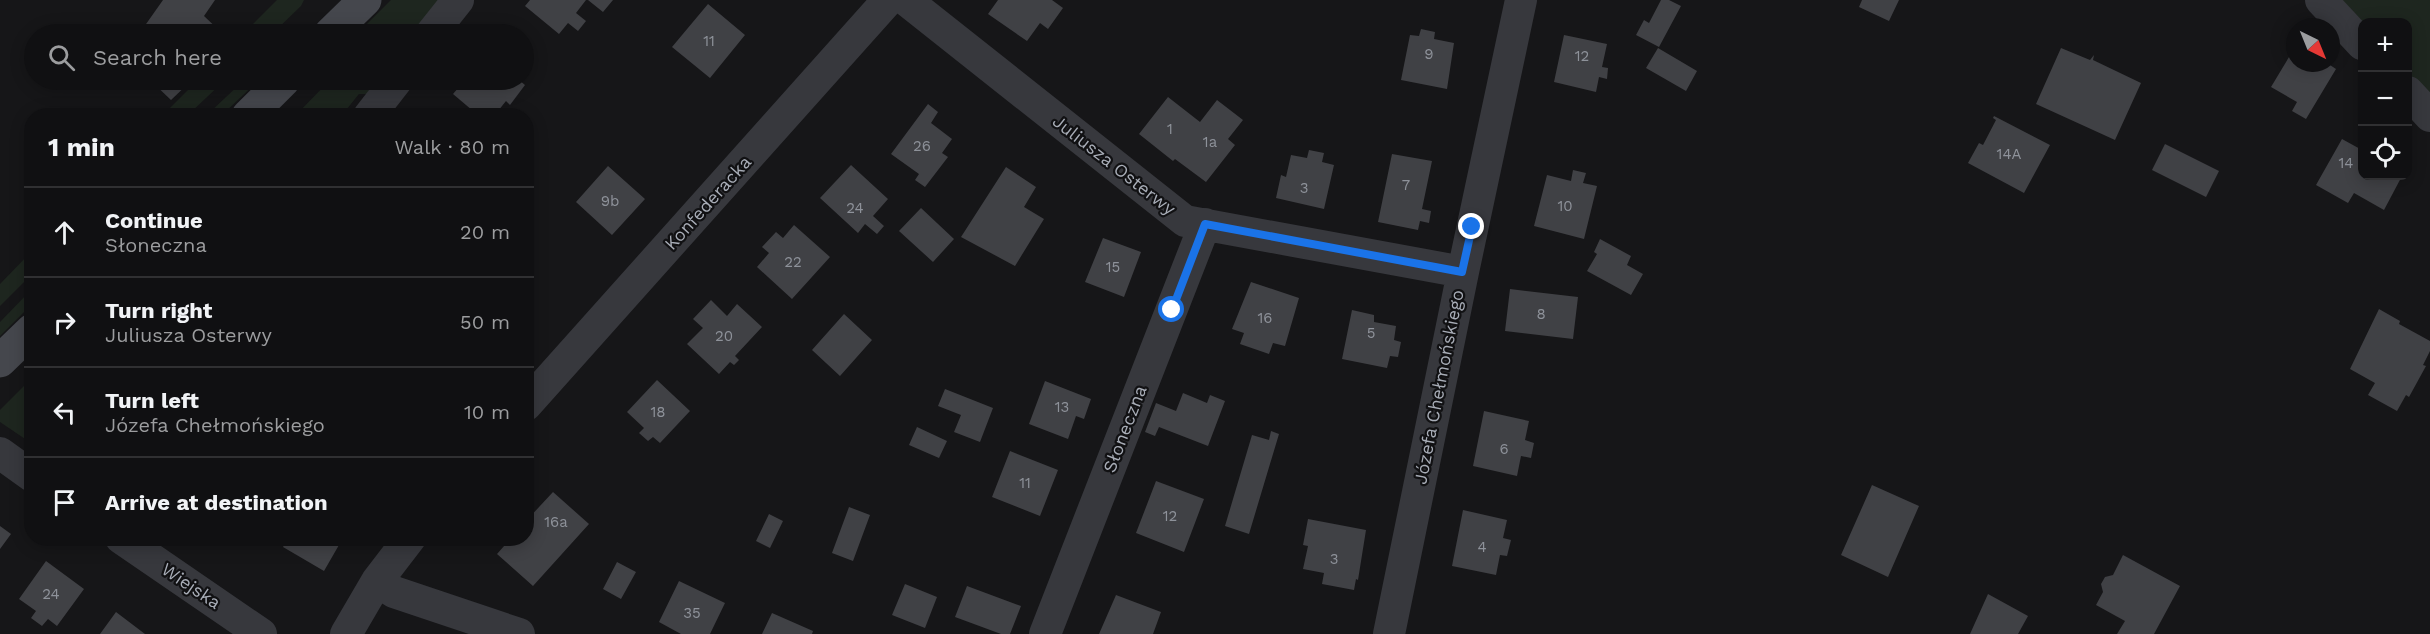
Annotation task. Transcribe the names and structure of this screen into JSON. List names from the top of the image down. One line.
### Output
{"streets":{"street":["Juliusza Osterwy","Konfederacka","Józefa Chełmońskiego","Słoneczna","Wiejska"]},"crossings":[["Juliusza Osterwy","Józefa Chełmońskiego"],["Juliusza Osterwy","Słoneczna"]],"house_numbers":["11","9","12","1","1a","26","14A","14","7","3","9b","10","24","22","15","8","16","5","20","13","18","6","11","12","16a","4","3","24","35"],"north":"bottom right","page":{"map_buttons":["+","−"],"search":"Search here","heading":["1 min","Walk · 80 m"],"list":[["Continue","Słoneczna","20 m"],["Turn right","Juliusza Osterwy","50 m"],["Turn left","Józefa Chełmońskiego","10 m"],"Arrive at destination"]}}
